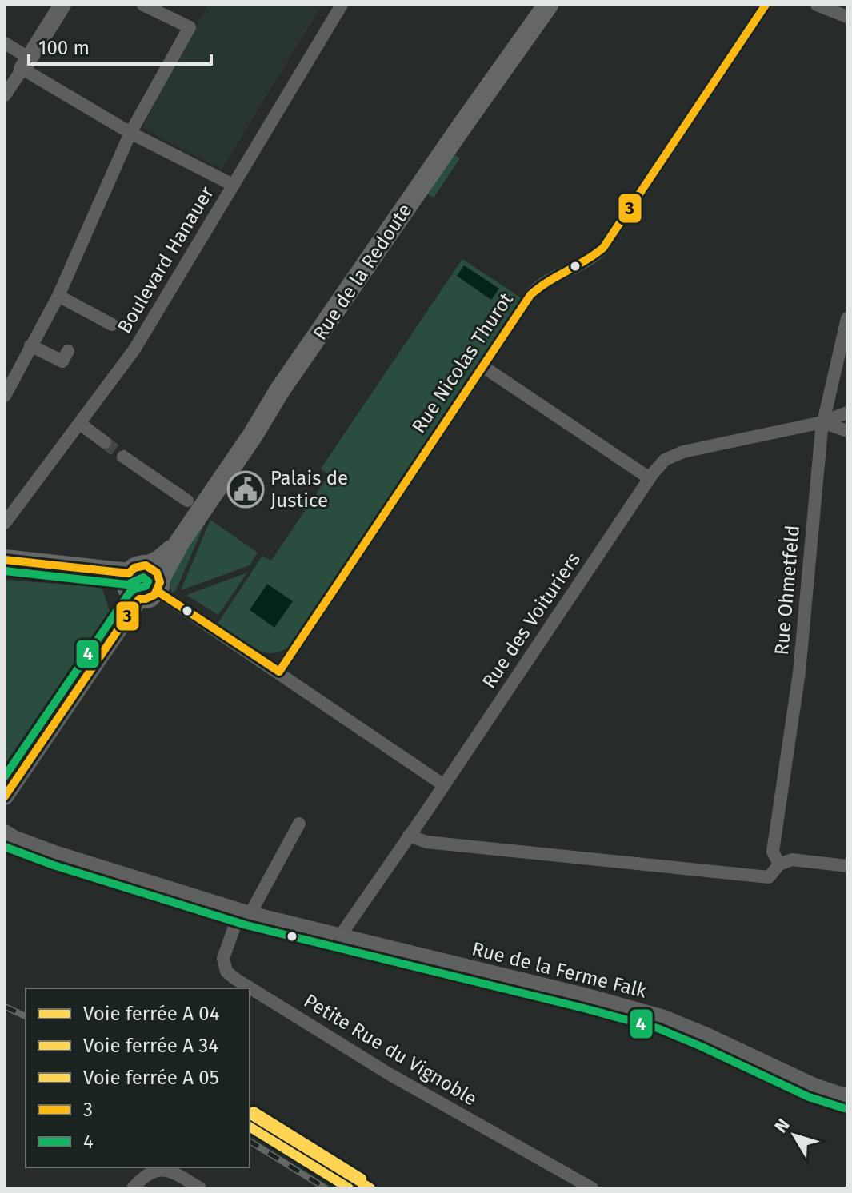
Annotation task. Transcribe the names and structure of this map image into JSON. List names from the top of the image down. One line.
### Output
{"streets":{"main road":["Rue de la Redoute"],"street":["Boulevard Hanauer","Rue Nicolas Thurot","Rue Ohmetfeld","Rue des Voituriers","Rue de la Ferme Falk","Petite Rue du Vignoble"]},"crossings":[["Rue Ohmetfeld","Rue des Voituriers"],["Rue des Voituriers","Rue de la Ferme Falk"],["Rue de la Ferme Falk","Petite Rue du Vignoble"]],"places":{"public building":["Palais de Justice"]},"lines":["transit line 3","transit line 4"],"legend":["Voie ferrée A 04","Voie ferrée A 34","Voie ferrée A 05","3","4"],"scale_bar":"100 m","north":"top left"}
